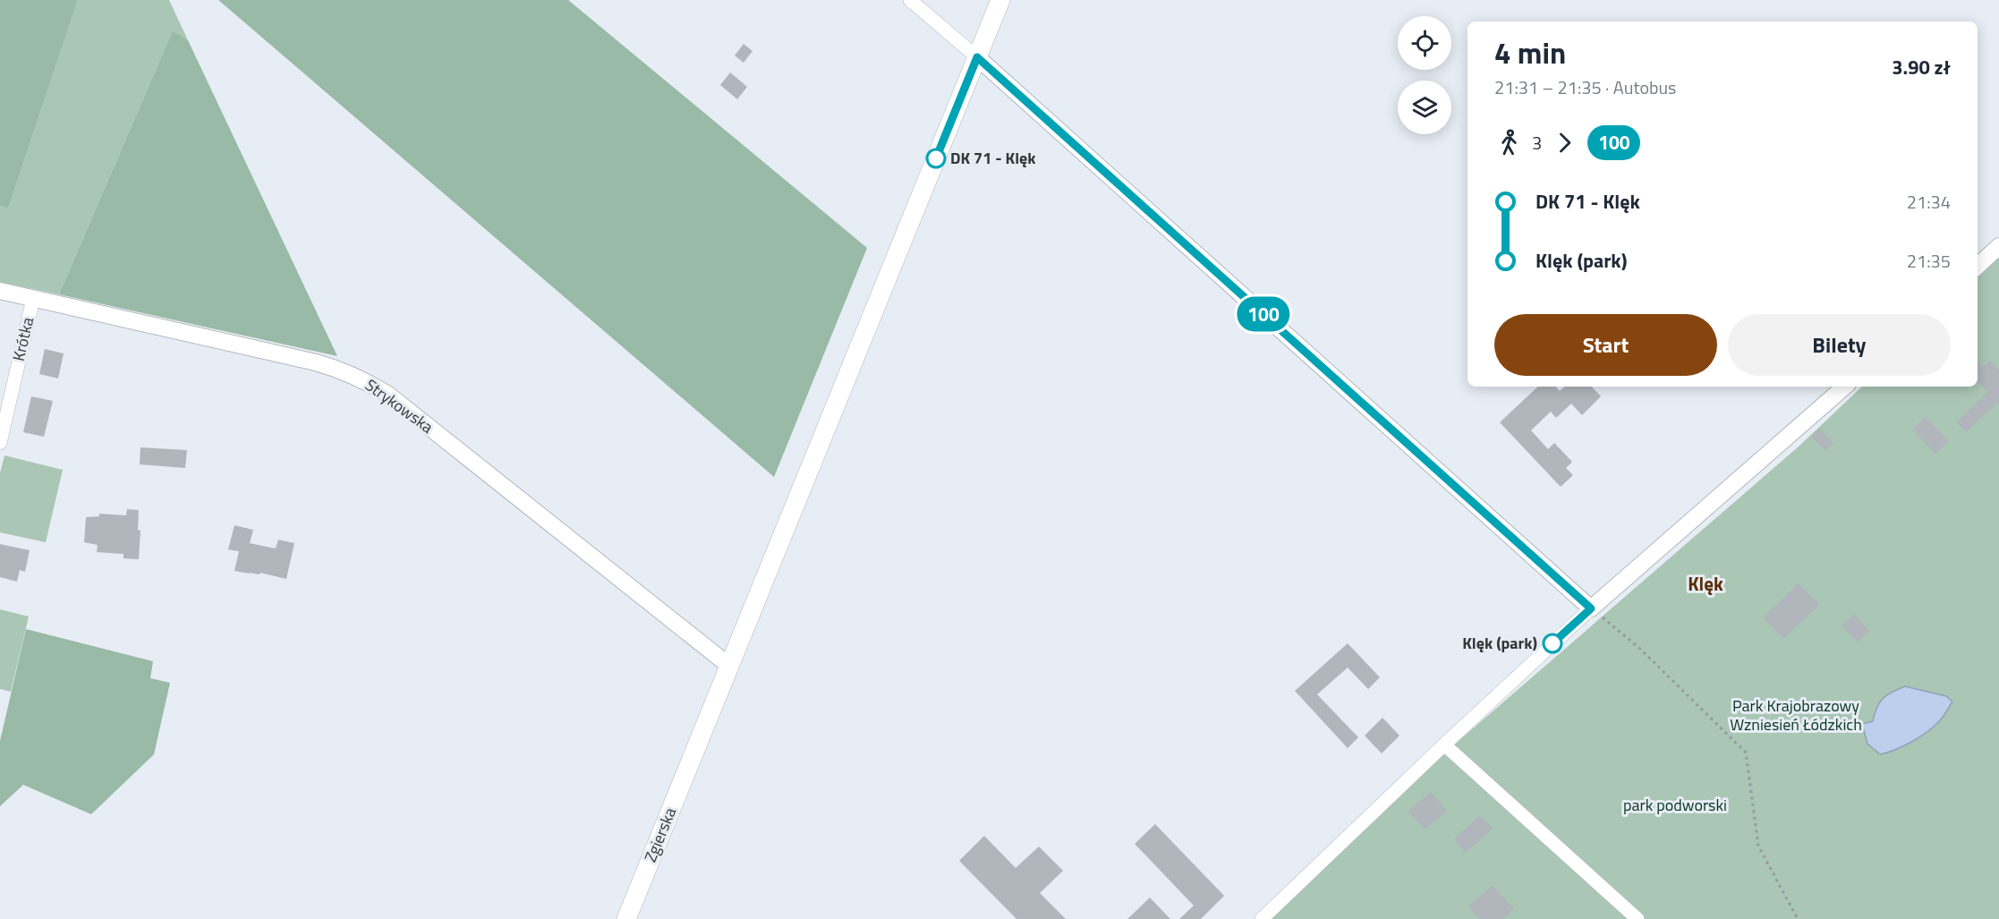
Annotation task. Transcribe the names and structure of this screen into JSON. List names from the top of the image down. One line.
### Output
{"streets":{"main road":["Zgierska"],"street":["Krótka","Strykowska"]},"crossings":[["Krótka","Strykowska"],["Strykowska","Zgierska"]],"districts":["Klęk"],"parks":["Park Krajobrazowy Wzniesień Łódzkich","park podworski"],"places":["DK 71 - Klęk","Klęk (park)"],"lines":["bus line 100"],"page":{"on_map":"100","heading":["4 min","21:31 – 21:35 · Autobus","3.90 zł"],"legs":["3","100"],"list":[{"name":"DK 71 - Klęk","value":"21:34"},{"name":"Klęk (park)","value":"21:35"}],"buttons":["Start","Bilety"]}}
